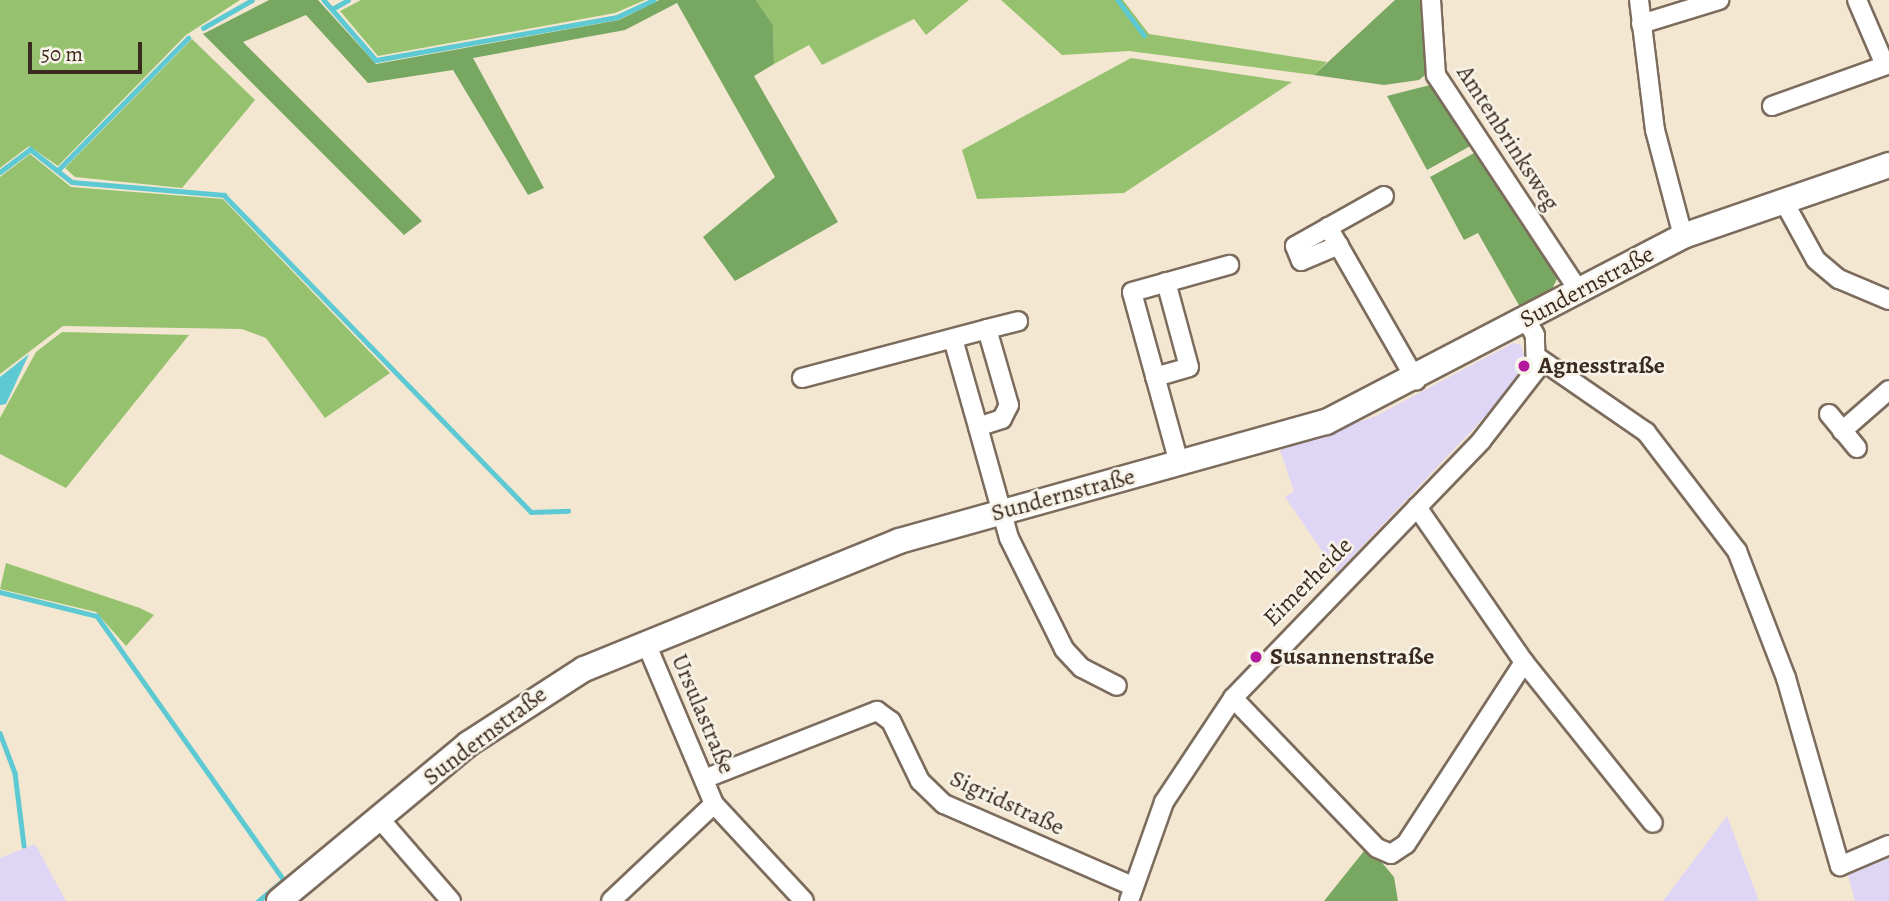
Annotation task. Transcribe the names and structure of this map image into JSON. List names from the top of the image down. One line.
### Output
{"streets":{"street":["Amtenbrinksweg","Sundernstraße","Eimerheide","Ursulastraße","Sigridstraße"]},"crossings":[["Amtenbrinksweg","Sundernstraße"],["Sundernstraße","Ursulastraße"],["Eimerheide","Sigridstraße"],["Ursulastraße","Sigridstraße"]],"places":["Agnesstraße","Susannenstraße"],"scale_bar":"50 m"}
